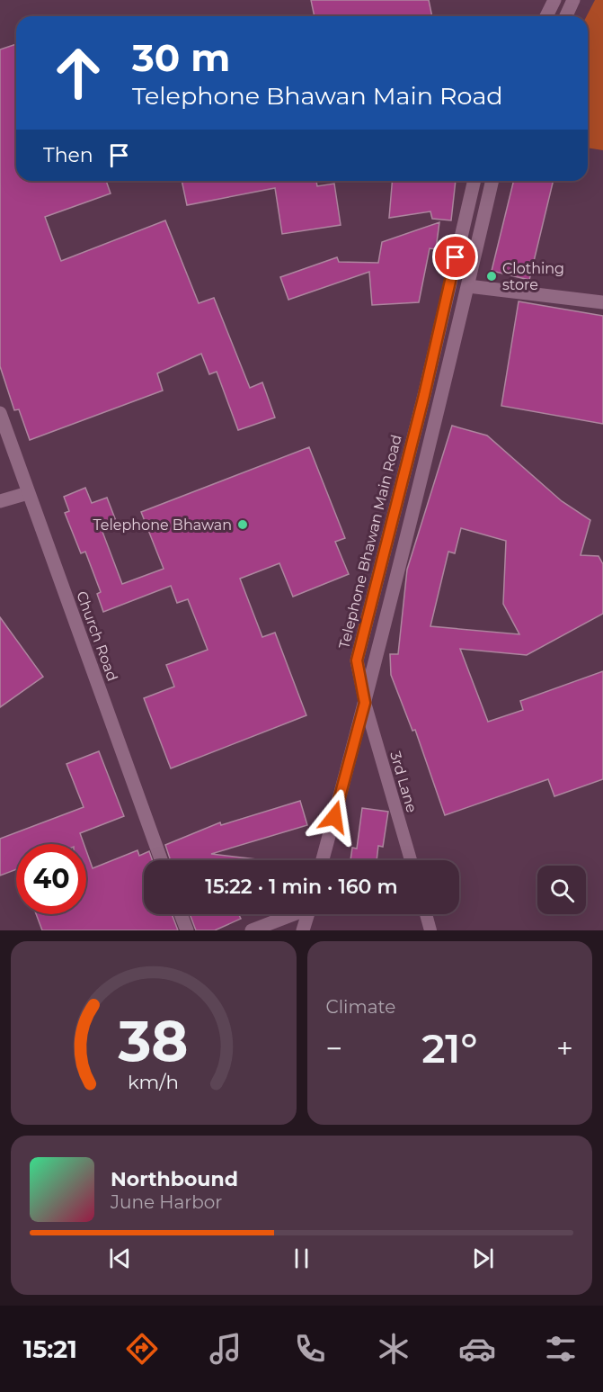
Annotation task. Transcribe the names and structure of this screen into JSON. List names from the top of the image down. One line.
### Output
{"streets":{"street":["Telephone Bhawan Main Road","Church Road"],"lane":["3rd Lane"]},"crossings":[["Telephone Bhawan Main Road","3rd Lane"]],"places":["Clothing store","Telephone Bhawan"],"page":{"turn":["30 m","Telephone Bhawan Main Road"],"then":"Then","limit":"40","trip":"15:22 · 1 min · 160 m","tile":"Climate","heat":["−","21°","+"],"song":["Northbound","June Harbor"],"tabs":"15:21","gauge":["38","km/h"]}}
